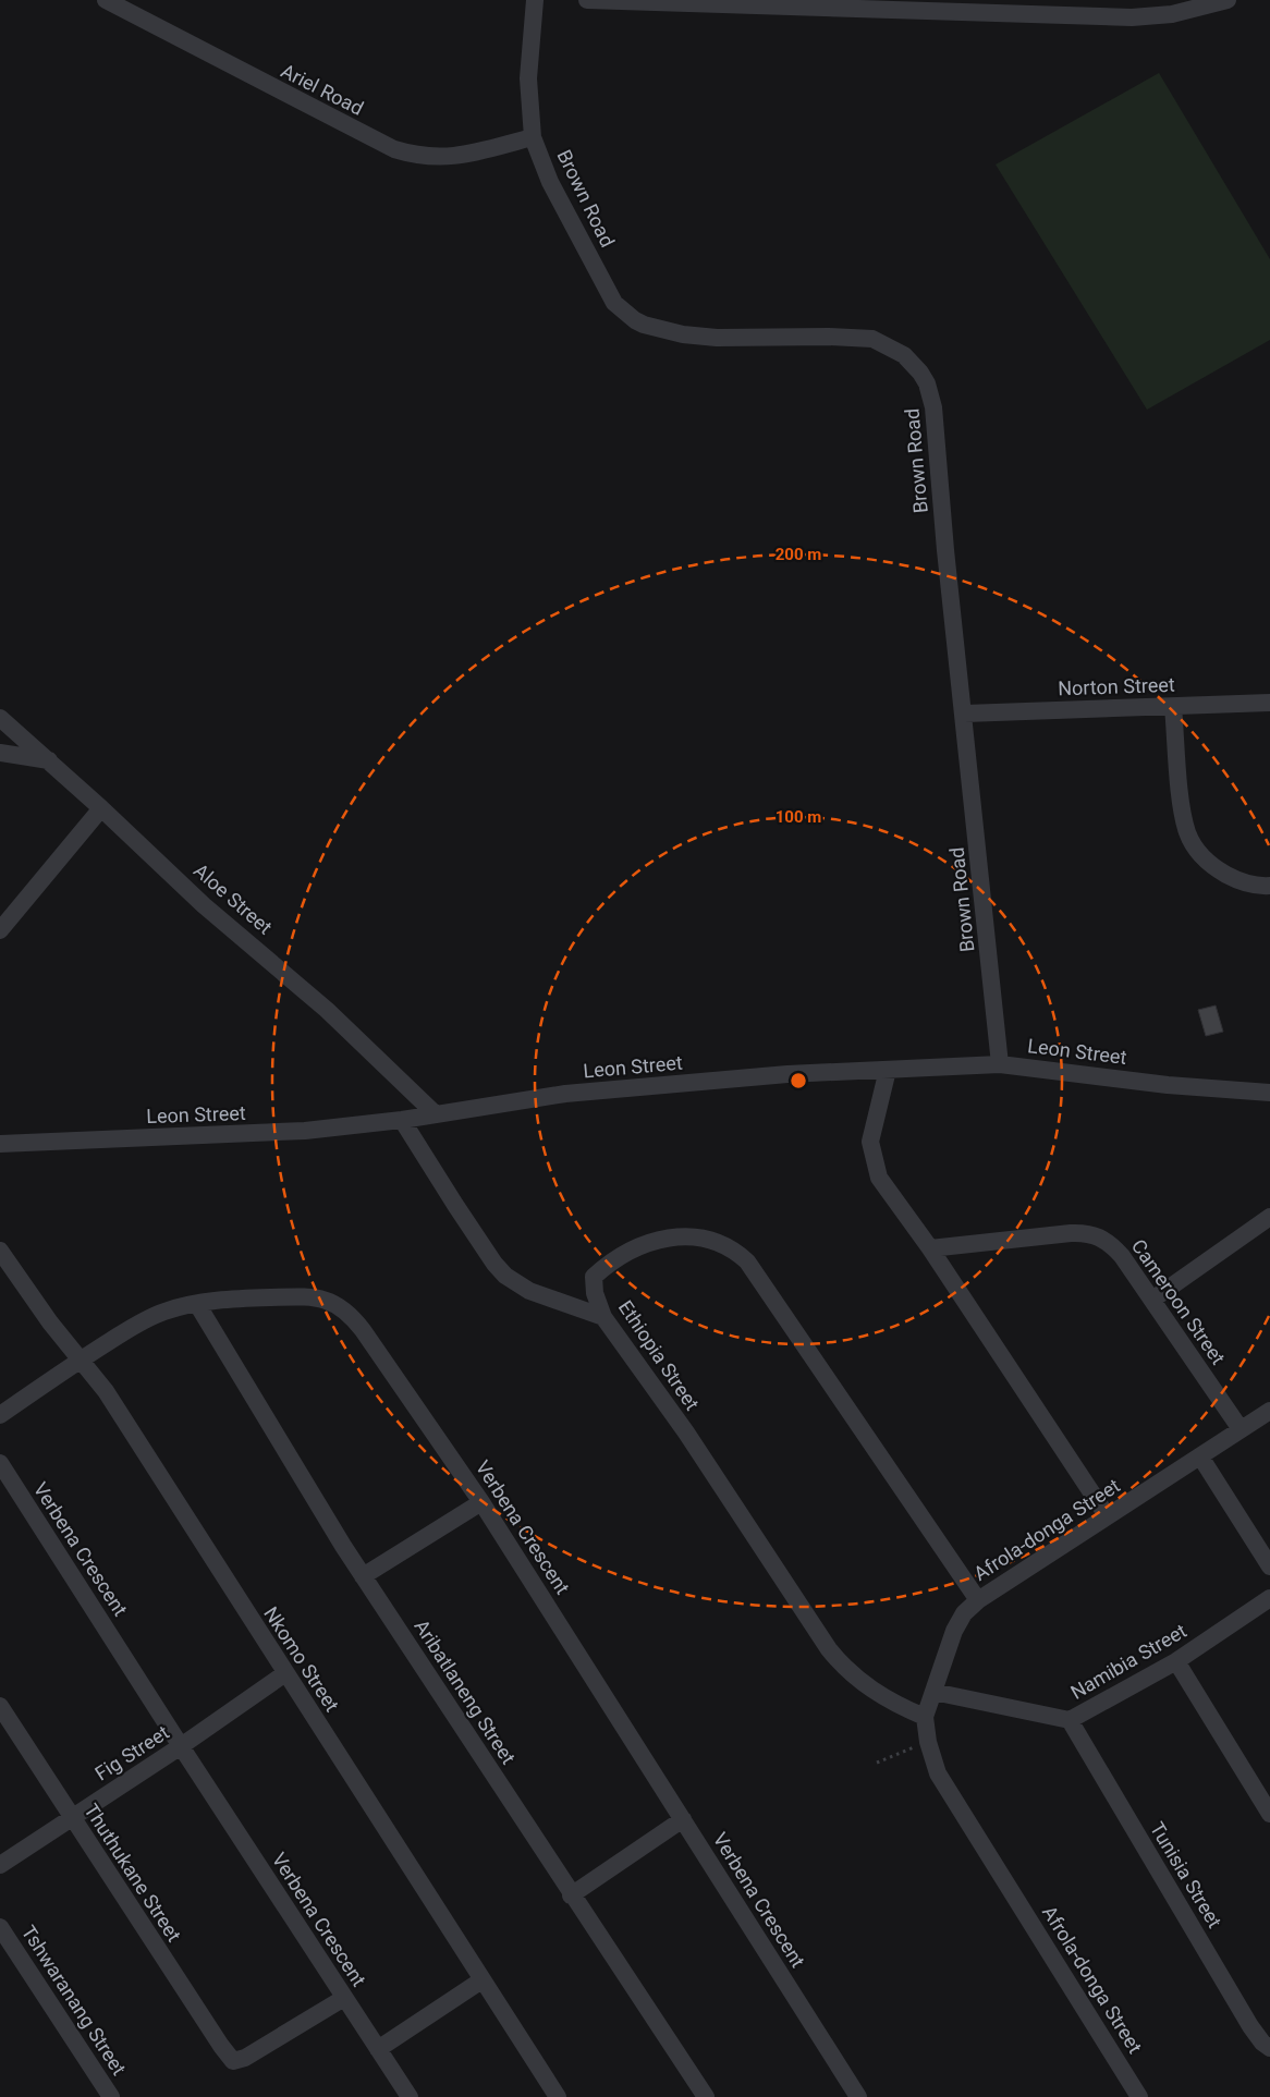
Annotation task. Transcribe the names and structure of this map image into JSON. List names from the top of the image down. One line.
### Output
{"streets":{"street":["Ariel Road","Brown Road","Norton Street","Aloe Street","Leon Street","Cameroon Street","Ethiopia Street","Verbena Crescent","Afrola-donga Street","Nkomo Street","Namibia Street","Aribatlaneng Street","Fig Street","Thuthukane Street","Tunisia Street","Tshwaranang Street"]},"crossings":[["Ariel Road","Brown Road"],["Brown Road","Norton Street"],["Brown Road","Leon Street"],["Aloe Street","Leon Street"],["Cameroon Street","Afrola-donga Street"],["Ethiopia Street","Afrola-donga Street"],["Verbena Crescent","Nkomo Street"],["Verbena Crescent","Aribatlaneng Street"],["Verbena Crescent","Fig Street"],["Verbena Crescent","Thuthukane Street"],["Afrola-donga Street","Namibia Street"],["Nkomo Street","Fig Street"],["Namibia Street","Tunisia Street"],["Fig Street","Thuthukane Street"]],"rings":["200 m","100 m"]}
